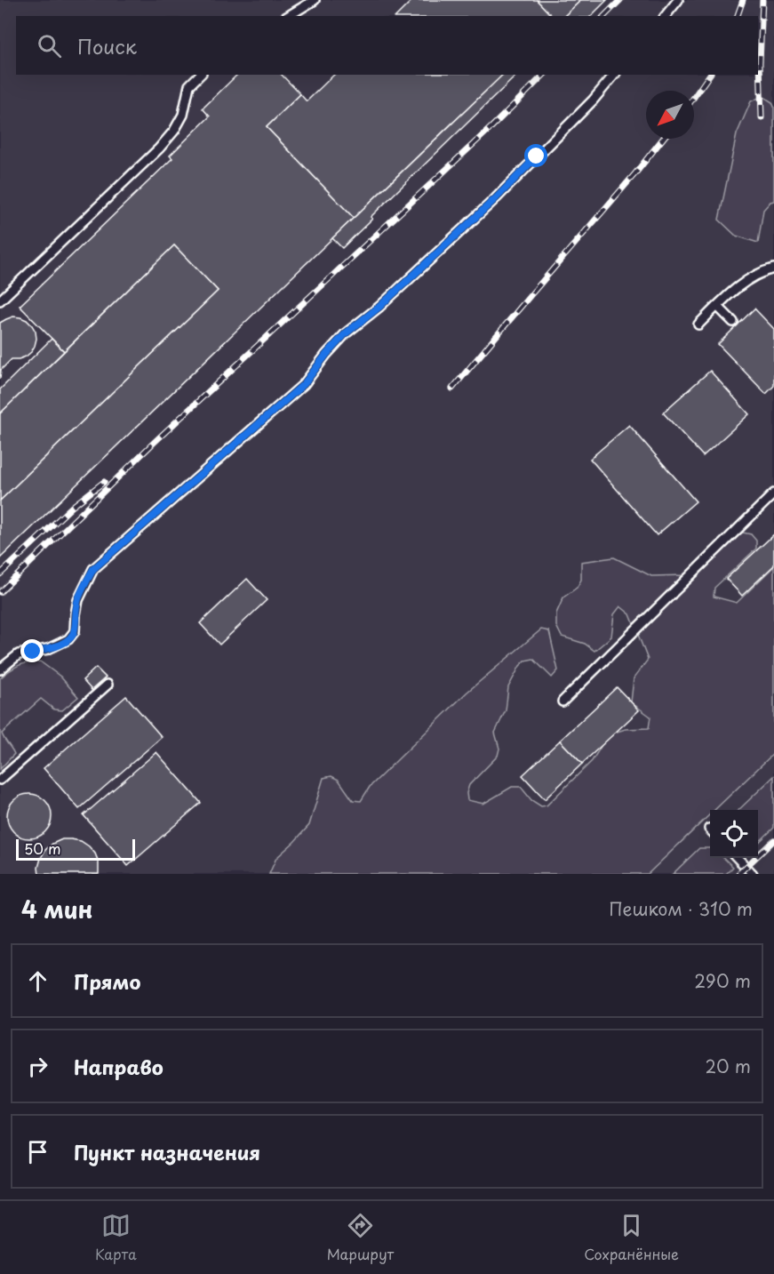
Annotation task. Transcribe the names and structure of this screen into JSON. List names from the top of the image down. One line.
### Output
{"scale_bar":"50 m","north":"bottom left","page":{"search":"Поиск","scale":"50 m","heading":["4 мин","Пешком · 310 m"],"list":[["Прямо","290 m"],["Направо","20 m"],"Пункт назначения"],"nav":["Карта","Маршрут","Сохранённые"]}}
